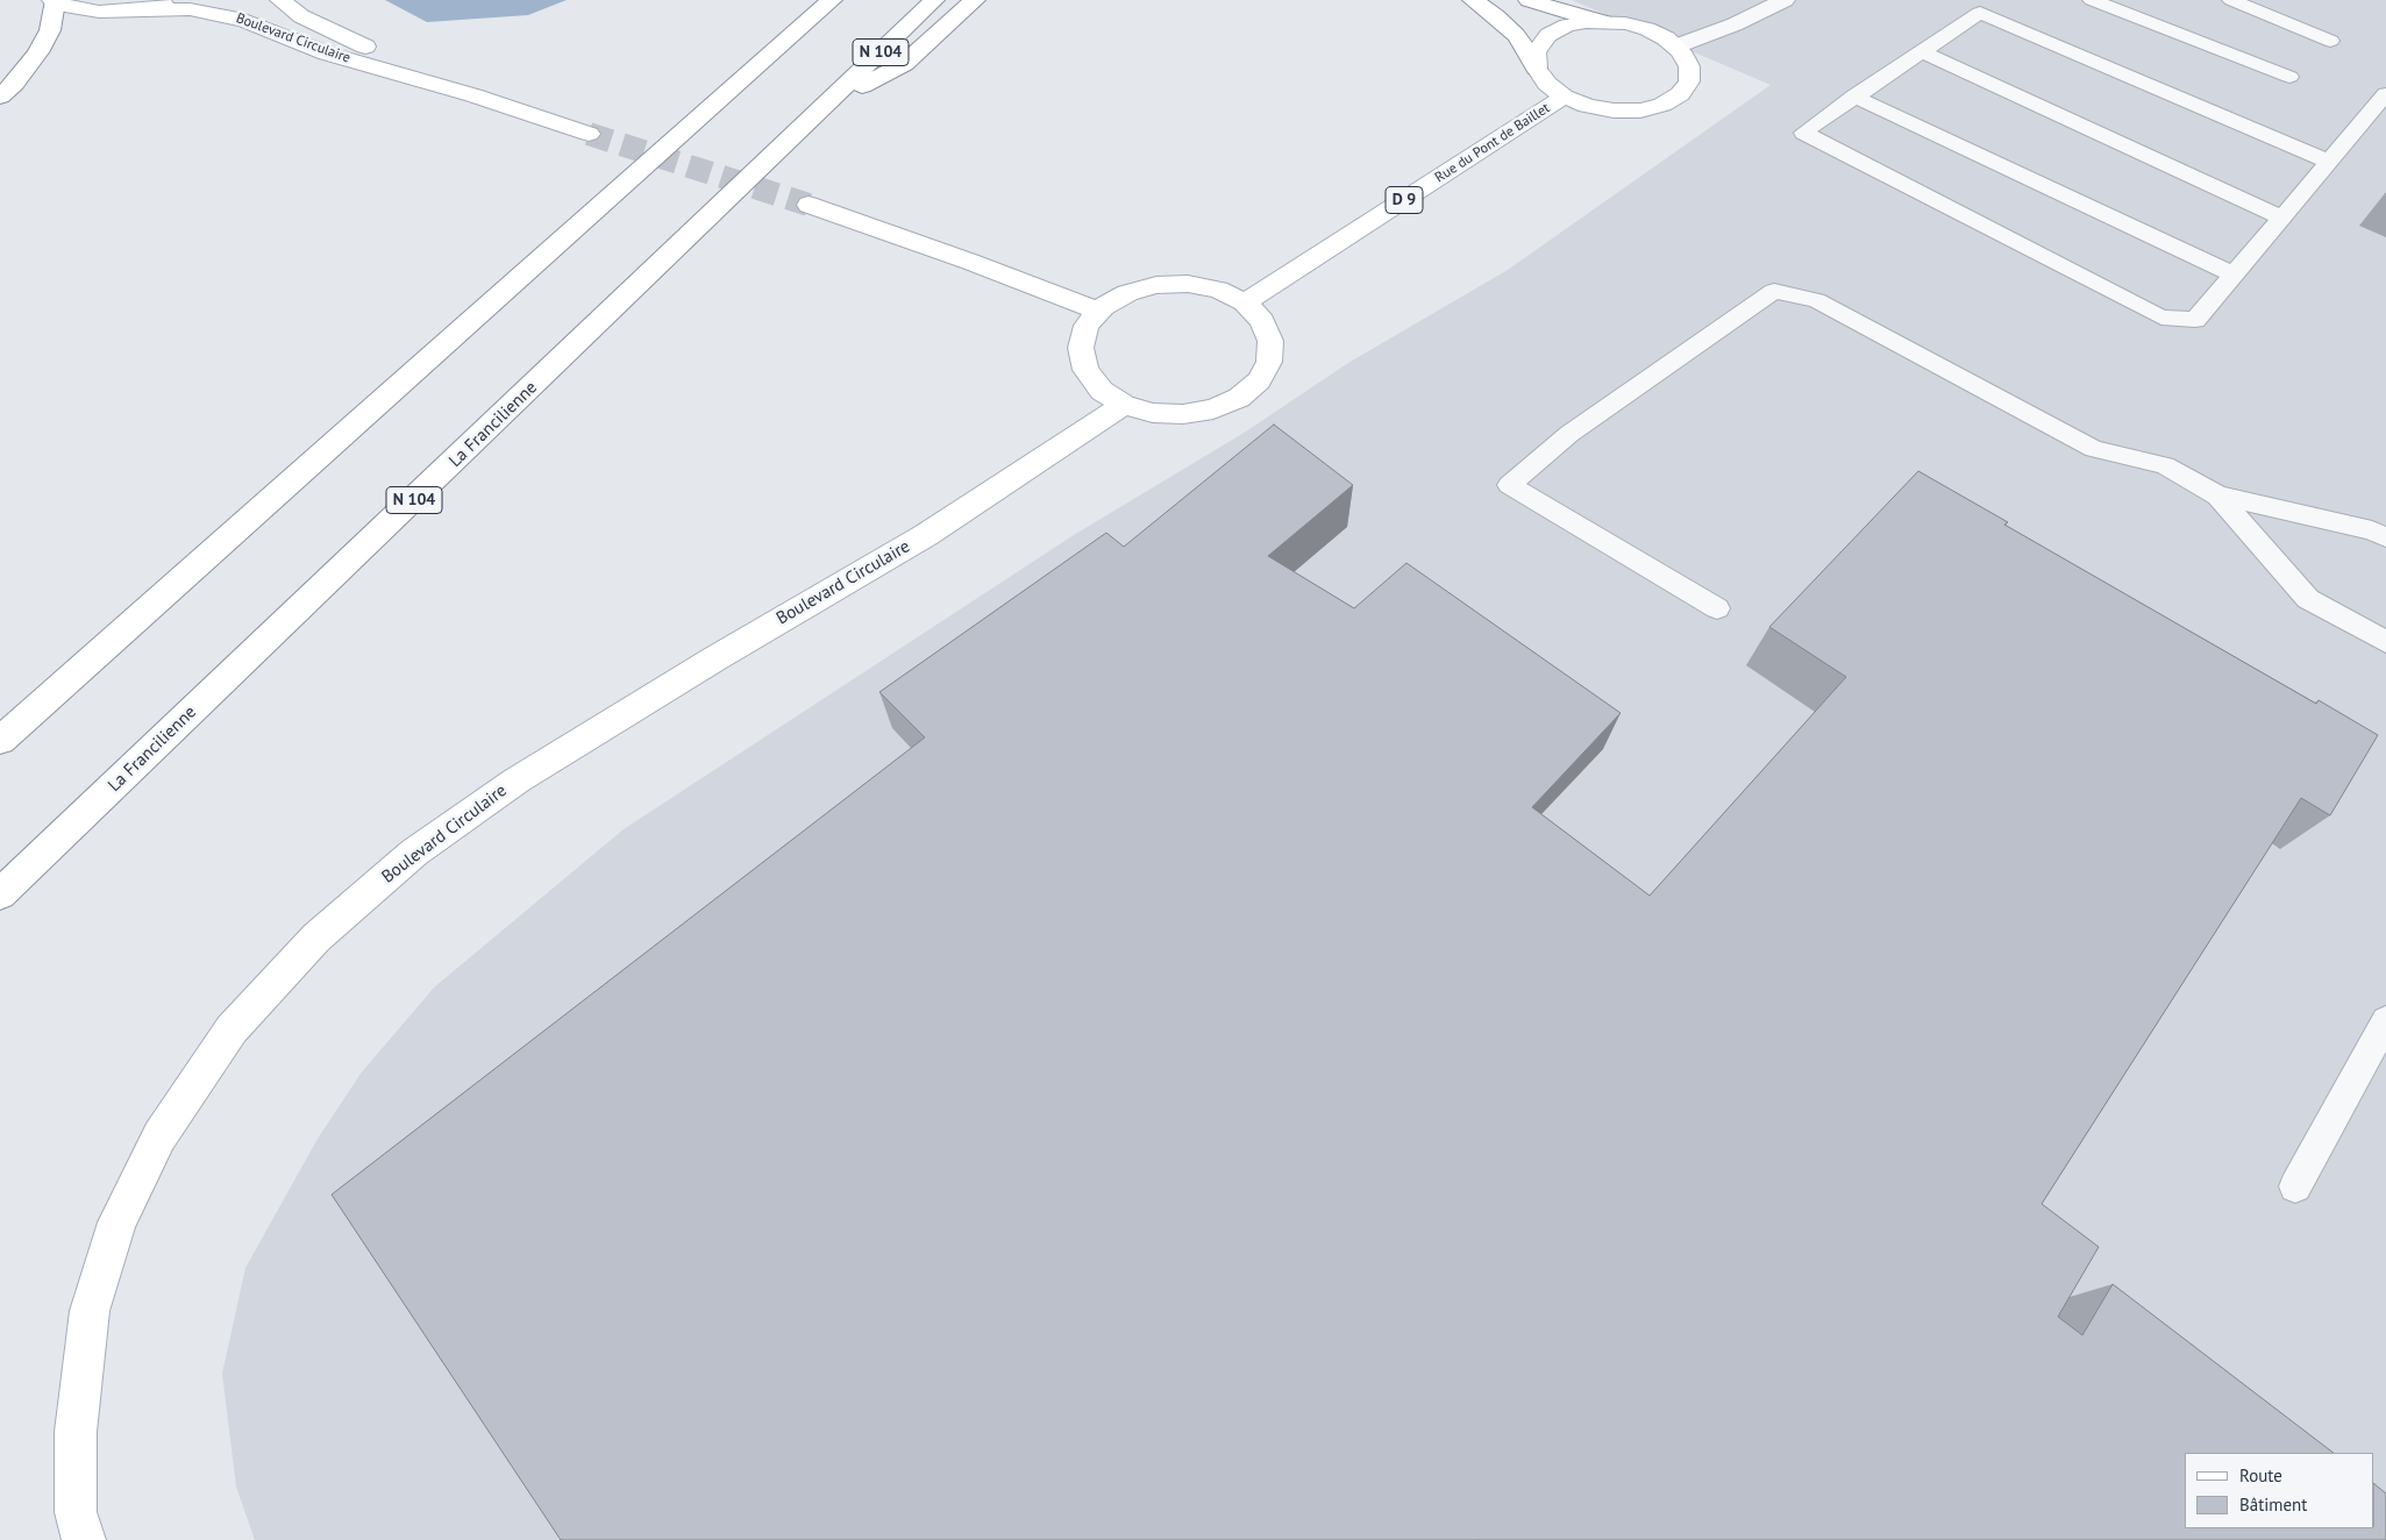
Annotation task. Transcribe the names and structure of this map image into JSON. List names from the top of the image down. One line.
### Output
{"streets":{"main road":["Boulevard Circulaire","N 104","Rue du Pont de Baillet","D 9","La Francilienne"]},"crossings":[["Boulevard Circulaire","Rue du Pont de Baillet"]],"legend":["Route","Bâtiment"]}
